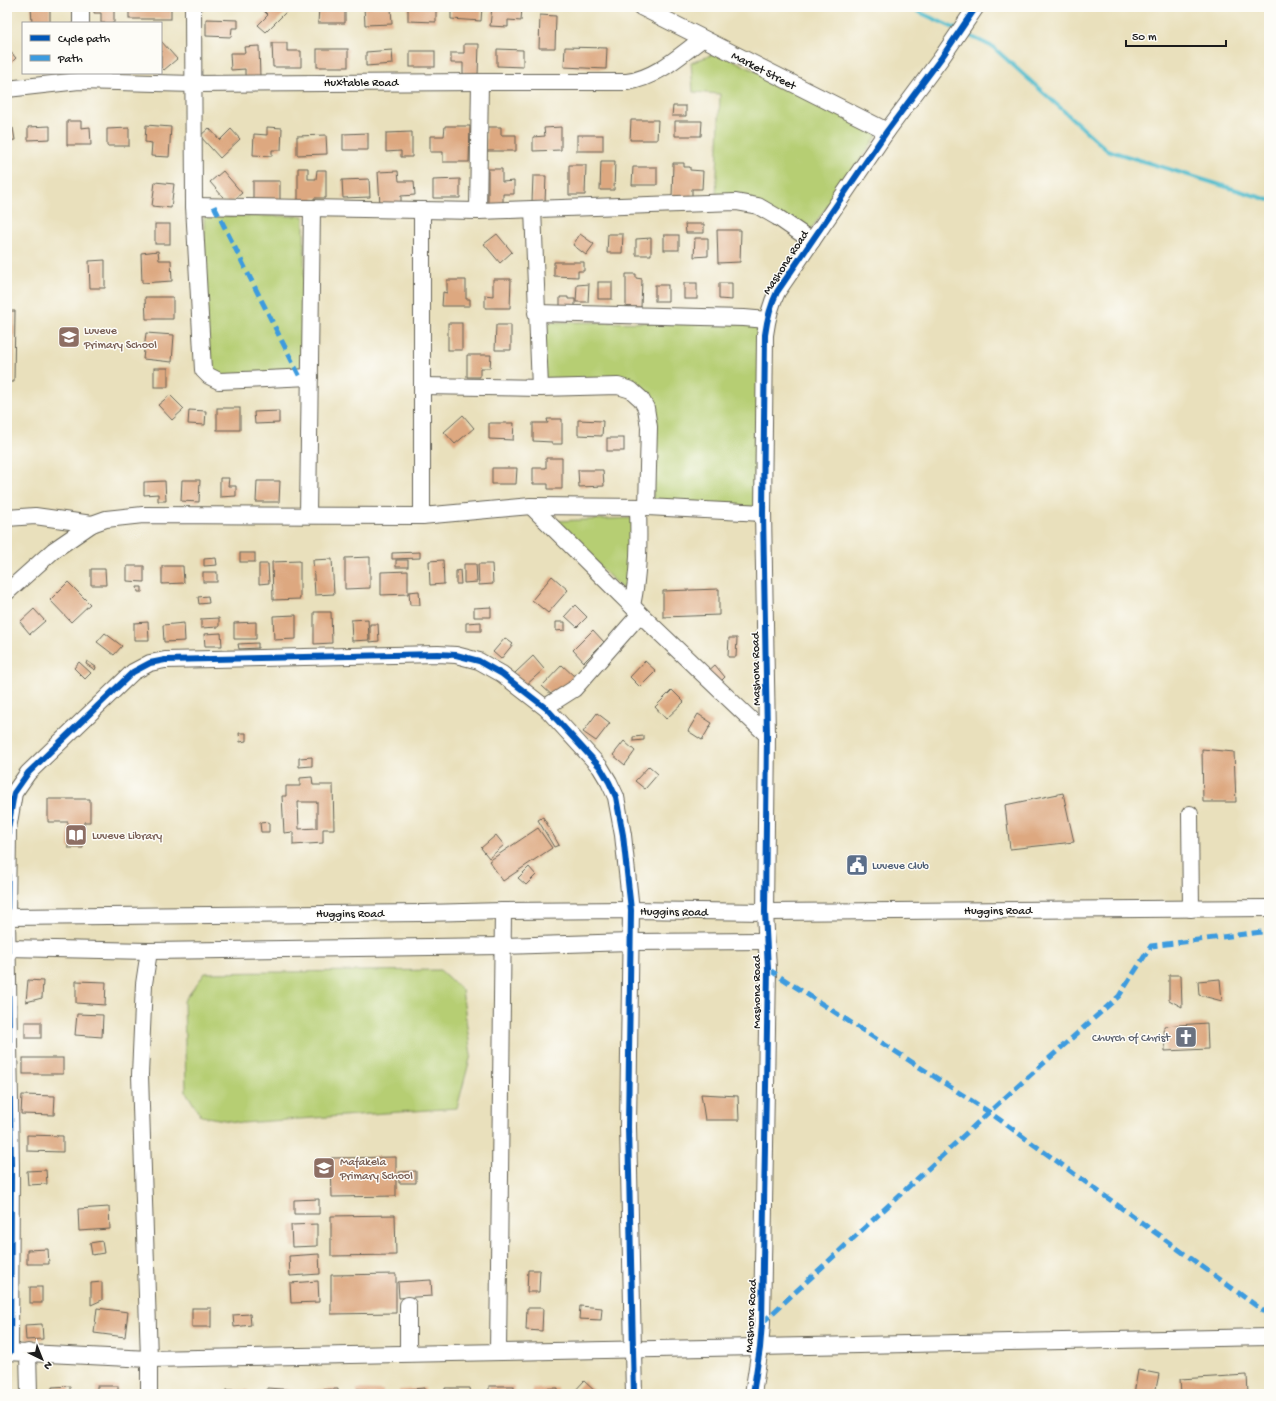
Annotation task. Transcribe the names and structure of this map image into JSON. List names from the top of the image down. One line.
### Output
{"streets":{"street":["Market Street","Huxtable Road","Mashona Road","Huggins Road"]},"crossings":[["Market Street","Huxtable Road"],["Market Street","Mashona Road"],["Mashona Road","Huggins Road"]],"places":{"school or university":["Luveve Primary School","Mafakela Primary School"],"library":["Luveve Library"],"public building":["Luveve Club"],"church":["Church of Christ"]},"legend":["Cycle path","Path"],"scale_bar":"50 m","north":"bottom right"}
